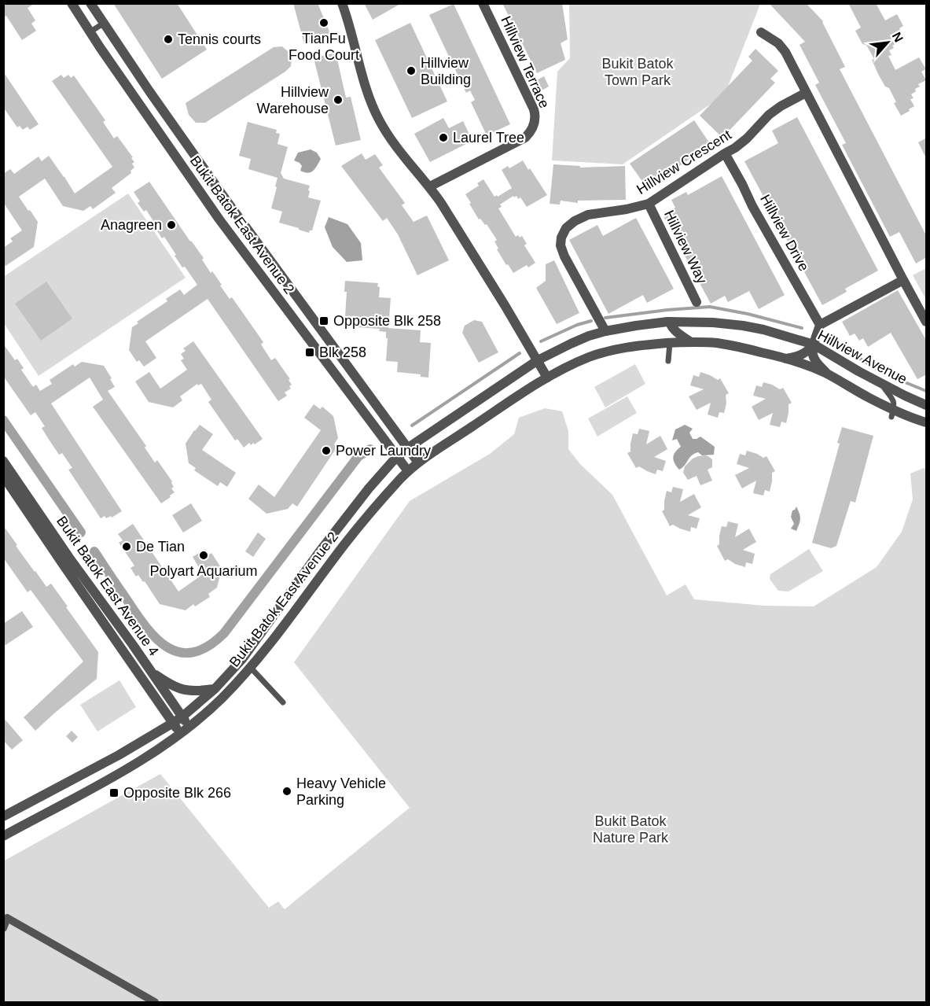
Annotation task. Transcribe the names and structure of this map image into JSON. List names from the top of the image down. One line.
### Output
{"streets":{"street":["Hillview Terrace","Hillview Crescent","Bukit Batok East Avenue 2","Hillview Drive","Hillview Way","Hillview Avenue","Bukit Batok East Avenue 4"]},"crossings":[["Hillview Crescent","Hillview Drive"],["Hillview Crescent","Hillview Way"],["Hillview Crescent","Hillview Avenue"],["Bukit Batok East Avenue 2","Hillview Avenue"],["Bukit Batok East Avenue 2","Bukit Batok East Avenue 4"]],"parks":["Bukit Batok Town Park","Bukit Batok Nature Park"],"places":{"other":["TianFu Food Court","Tennis courts","Hillview Building","Hillview Warehouse","Laurel Tree","Anagreen","Power Laundry","De Tian","Polyart Aquarium","Heavy Vehicle Parking"],"transit":["Opposite Blk 258","Blk 258","Opposite Blk 266"]},"north":"top right"}
